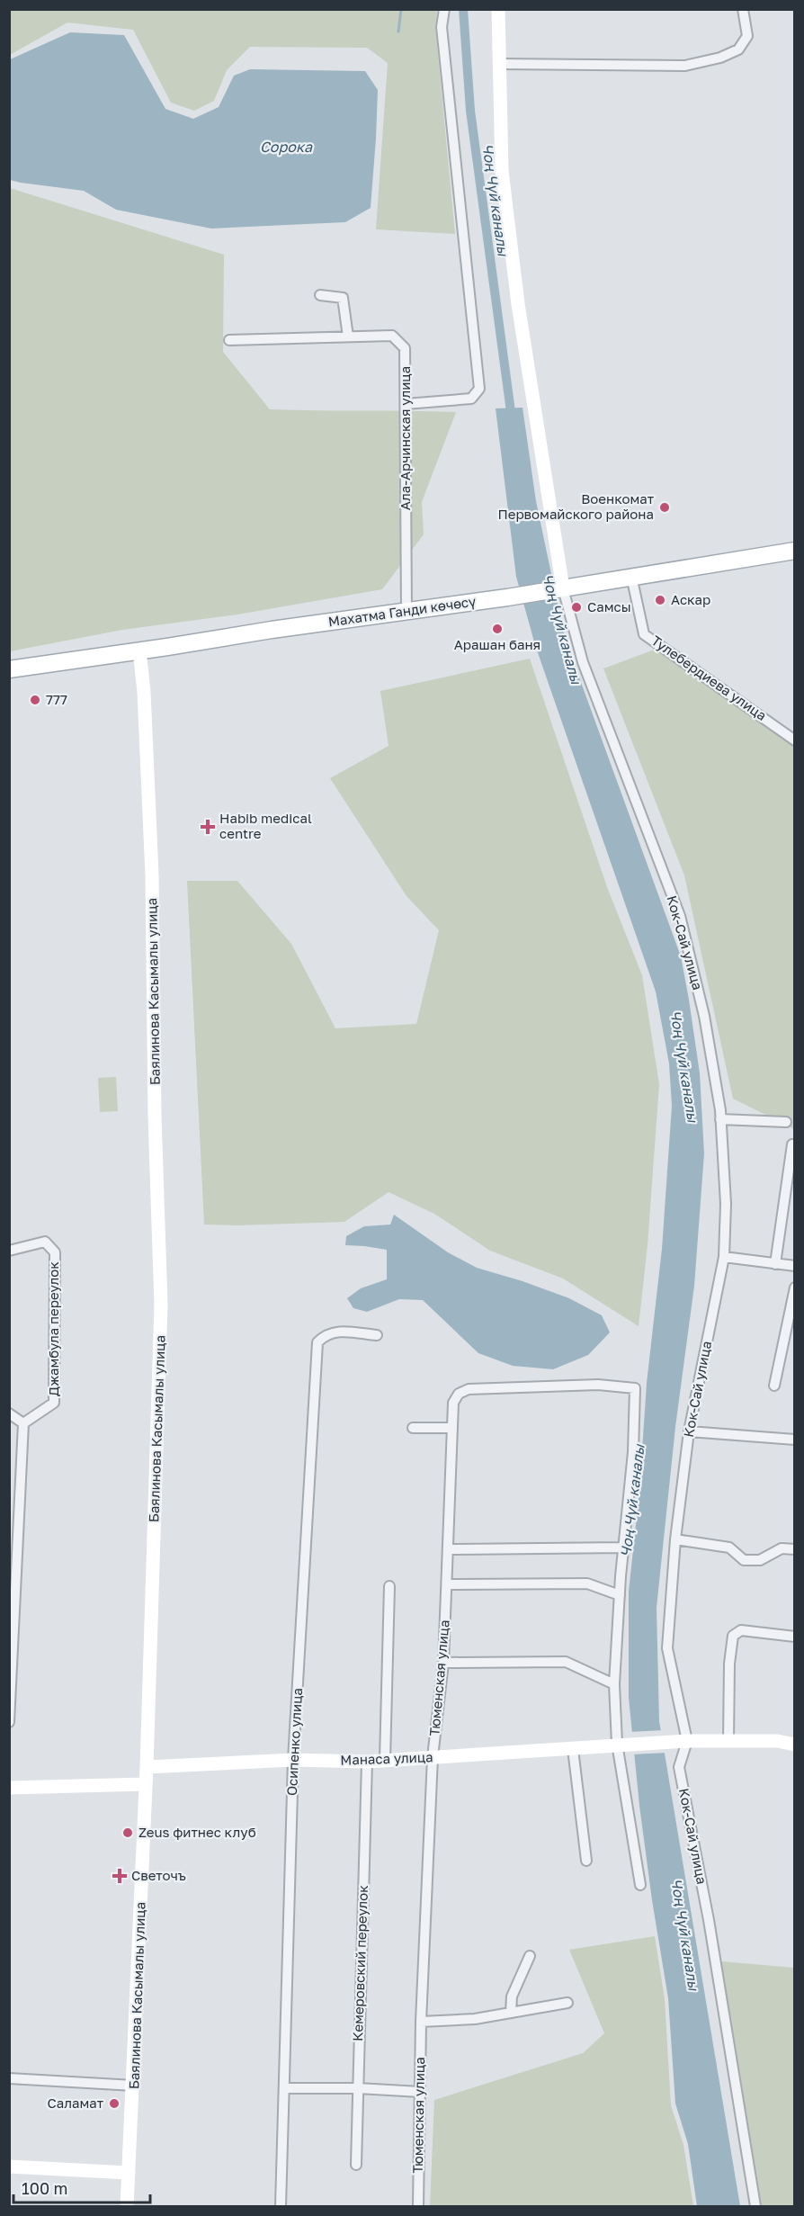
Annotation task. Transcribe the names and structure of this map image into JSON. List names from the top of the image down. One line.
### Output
{"streets":{"main road":["Махатма Ганди көчөсү","Баялинова Касымалы улица","Манаса улица"],"street":["Ала-Арчинская улица","Тулебердиева улица","Кок-Сай улица","Джамбула переулок","Тюменская улица","Осипенко улица","Кемеровский переулок"]},"crossings":[["Ала-Арчинская улица","Махатма Ганди көчөсү"],["Махатма Ганди көчөсү","Тулебердиева улица"],["Махатма Ганди көчөсү","Кок-Сай улица"],["Махатма Ганди көчөсү","Баялинова Касымалы улица"],["Кок-Сай улица","Манаса улица"],["Баялинова Касымалы улица","Манаса улица"],["Тюменская улица","Манаса улица"],["Осипенко улица","Манаса улица"],["Манаса улица","Кемеровский переулок"]],"water":["Сорока","Чоң Чүй каналы"],"places":{"other":["Военкомат Первомайского района","Аскар","Самсы","Арашан баня","777","Zeus фитнес клуб","Саламат"],"health":["Habib medical centre","Светочъ"]},"scale_bar":"100 m"}
